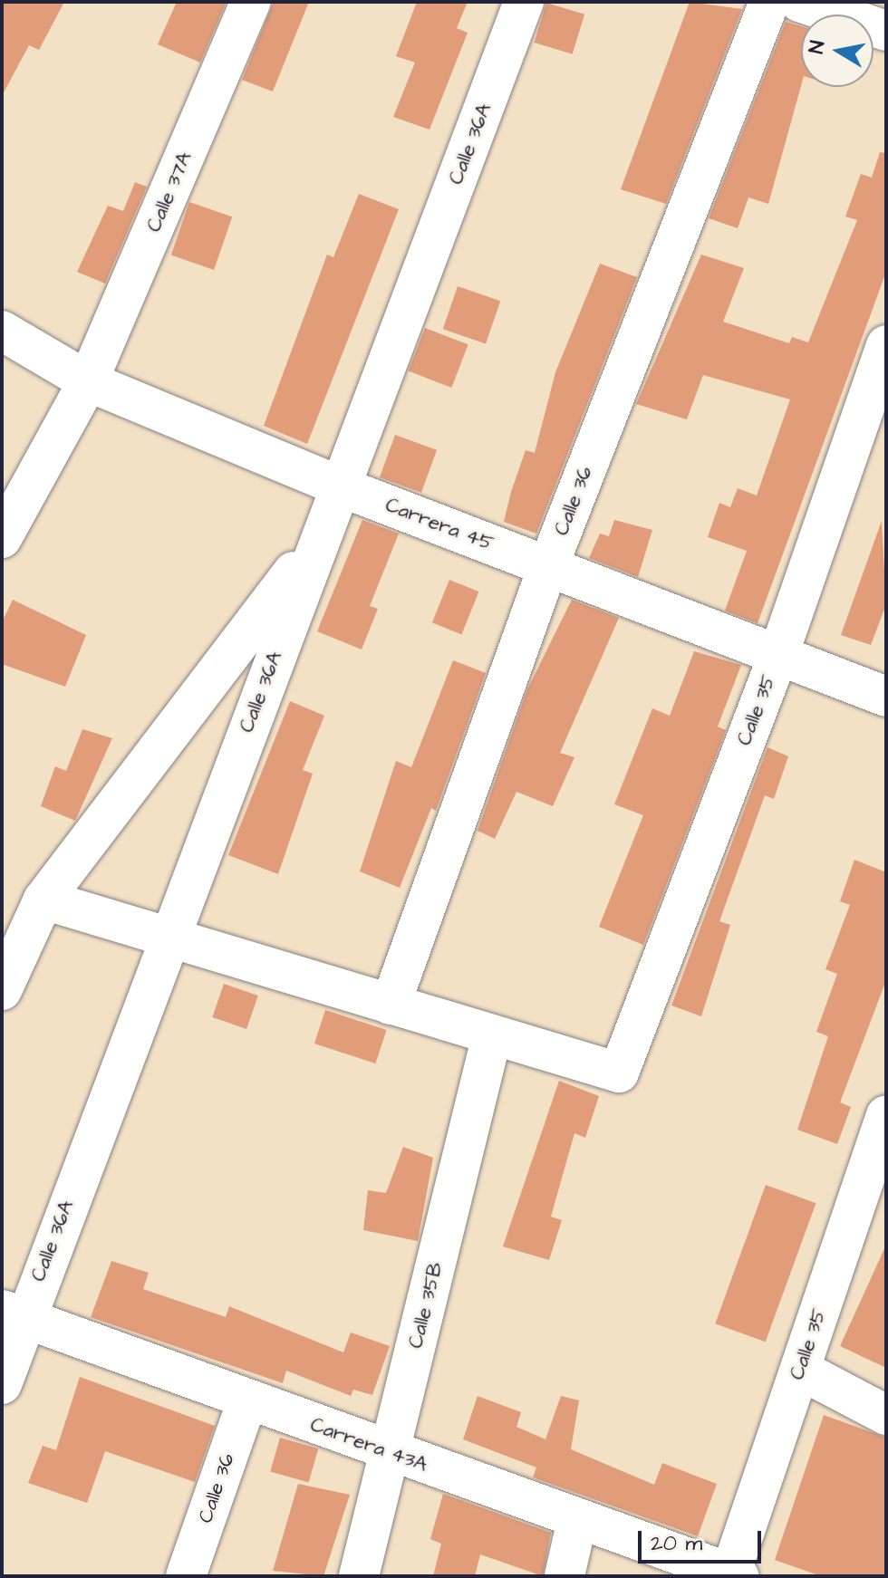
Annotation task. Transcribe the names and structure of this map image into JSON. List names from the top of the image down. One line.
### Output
{"streets":{"street":["Calle 36A","Calle 37A","Calle 36","Carrera 45","Calle 35","Calle 35B","Carrera 43A"]},"crossings":[["Calle 36A","Carrera 45"],["Calle 36A","Carrera 43A"],["Calle 37A","Carrera 45"],["Calle 36","Carrera 45"],["Calle 36","Carrera 43A"],["Carrera 45","Calle 35"],["Calle 35","Calle 35B"],["Calle 35","Carrera 43A"],["Calle 35B","Carrera 43A"]],"scale_bar":"20 m","north":"left"}
